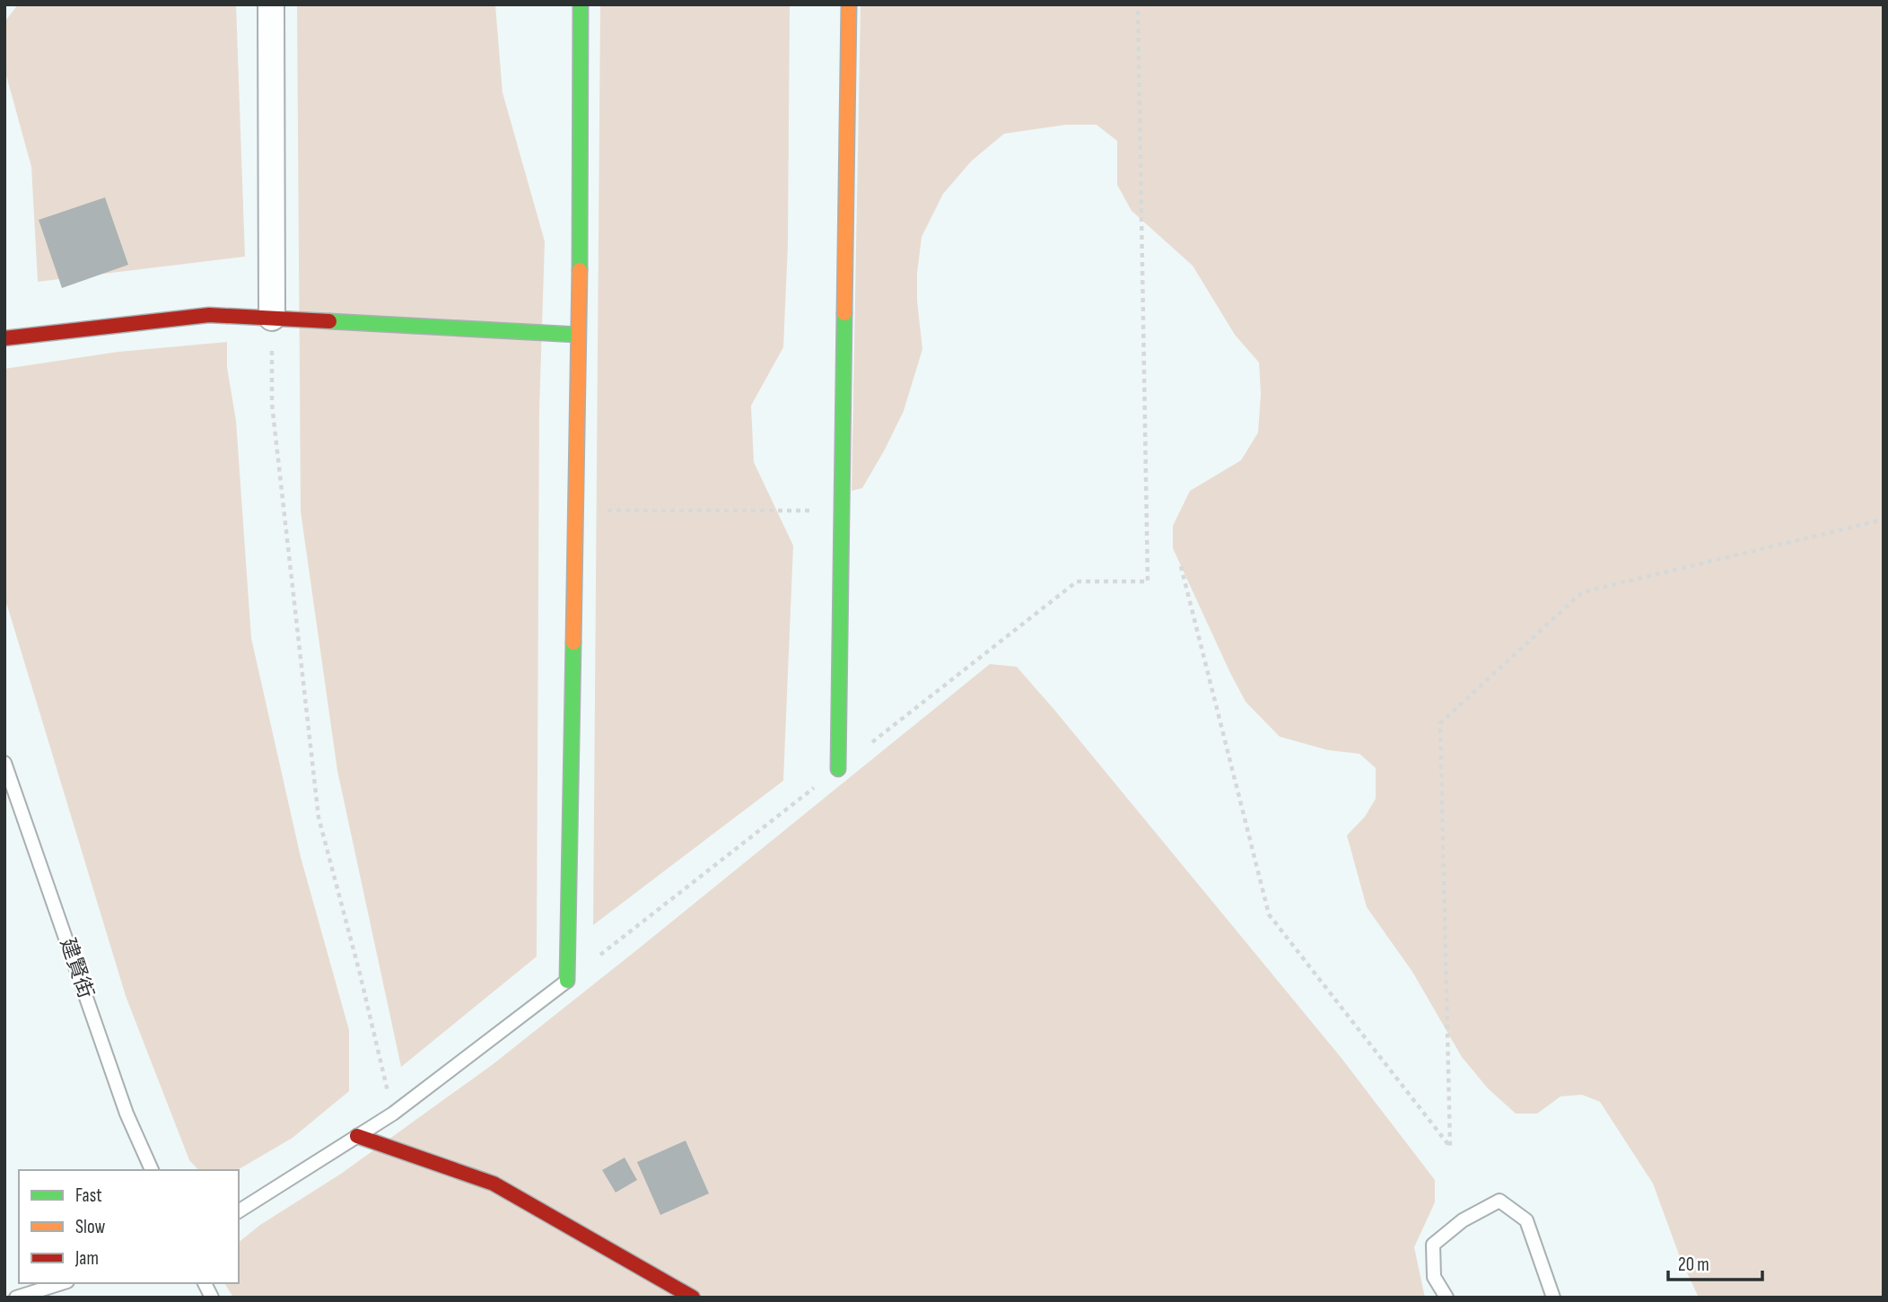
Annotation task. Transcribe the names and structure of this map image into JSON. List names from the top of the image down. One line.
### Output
{"streets":{"lane":["建賢街"]},"legend":["Fast","Slow","Jam"],"scale_bar":"20 m"}
